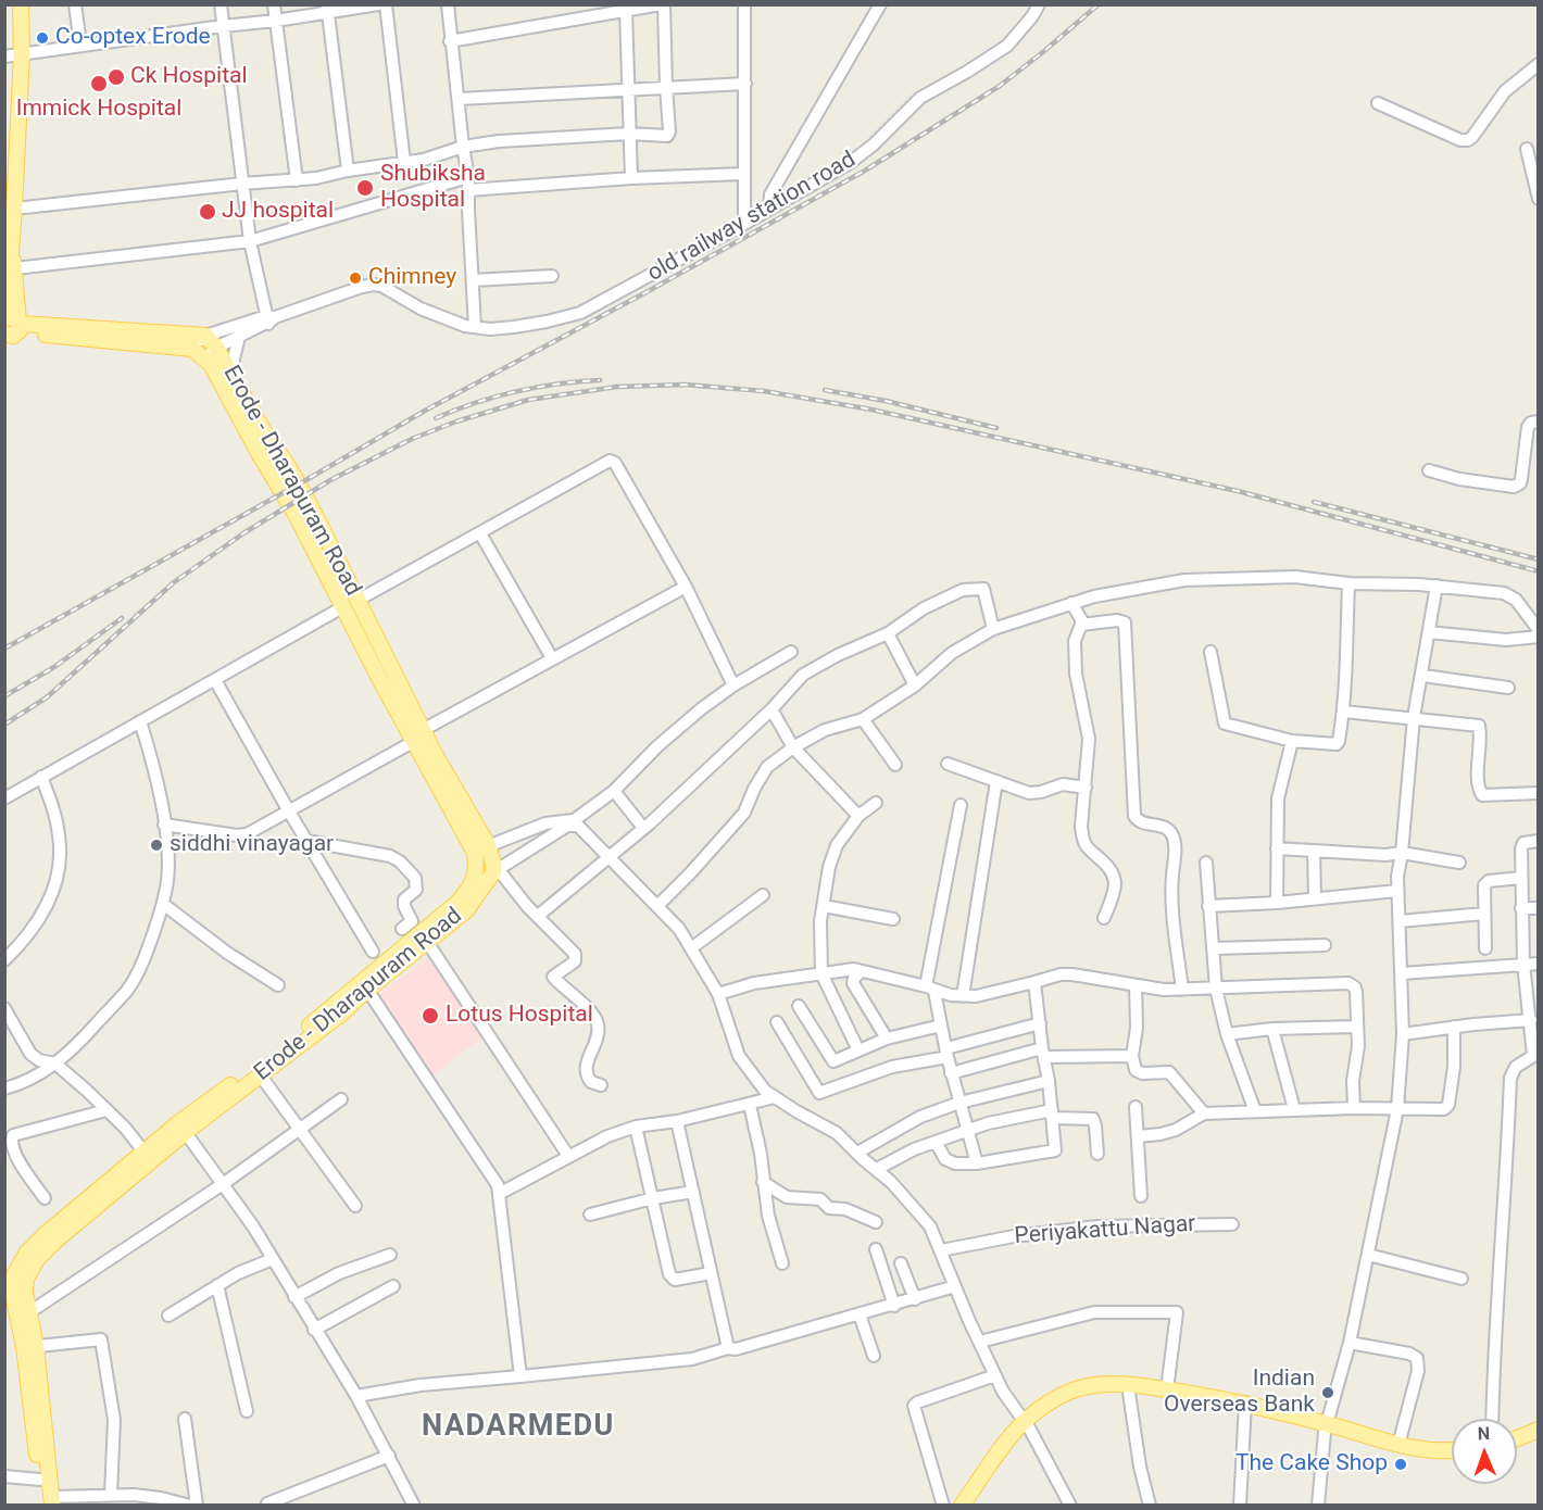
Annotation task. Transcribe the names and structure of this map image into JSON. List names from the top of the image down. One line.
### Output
{"streets":{"main road":["Erode - Dharapuram Road"],"street":["old railway station road","Periyakattu Nagar"]},"districts":["NADARMEDU"],"places":["Co-optex Erode","Ck Hospital","Immick Hospital","Shubiksha Hospital","JJ hospital","Chimney","siddhi vinayagar","Lotus Hospital","Indian Overseas Bank","The Cake Shop"],"north":"top"}
